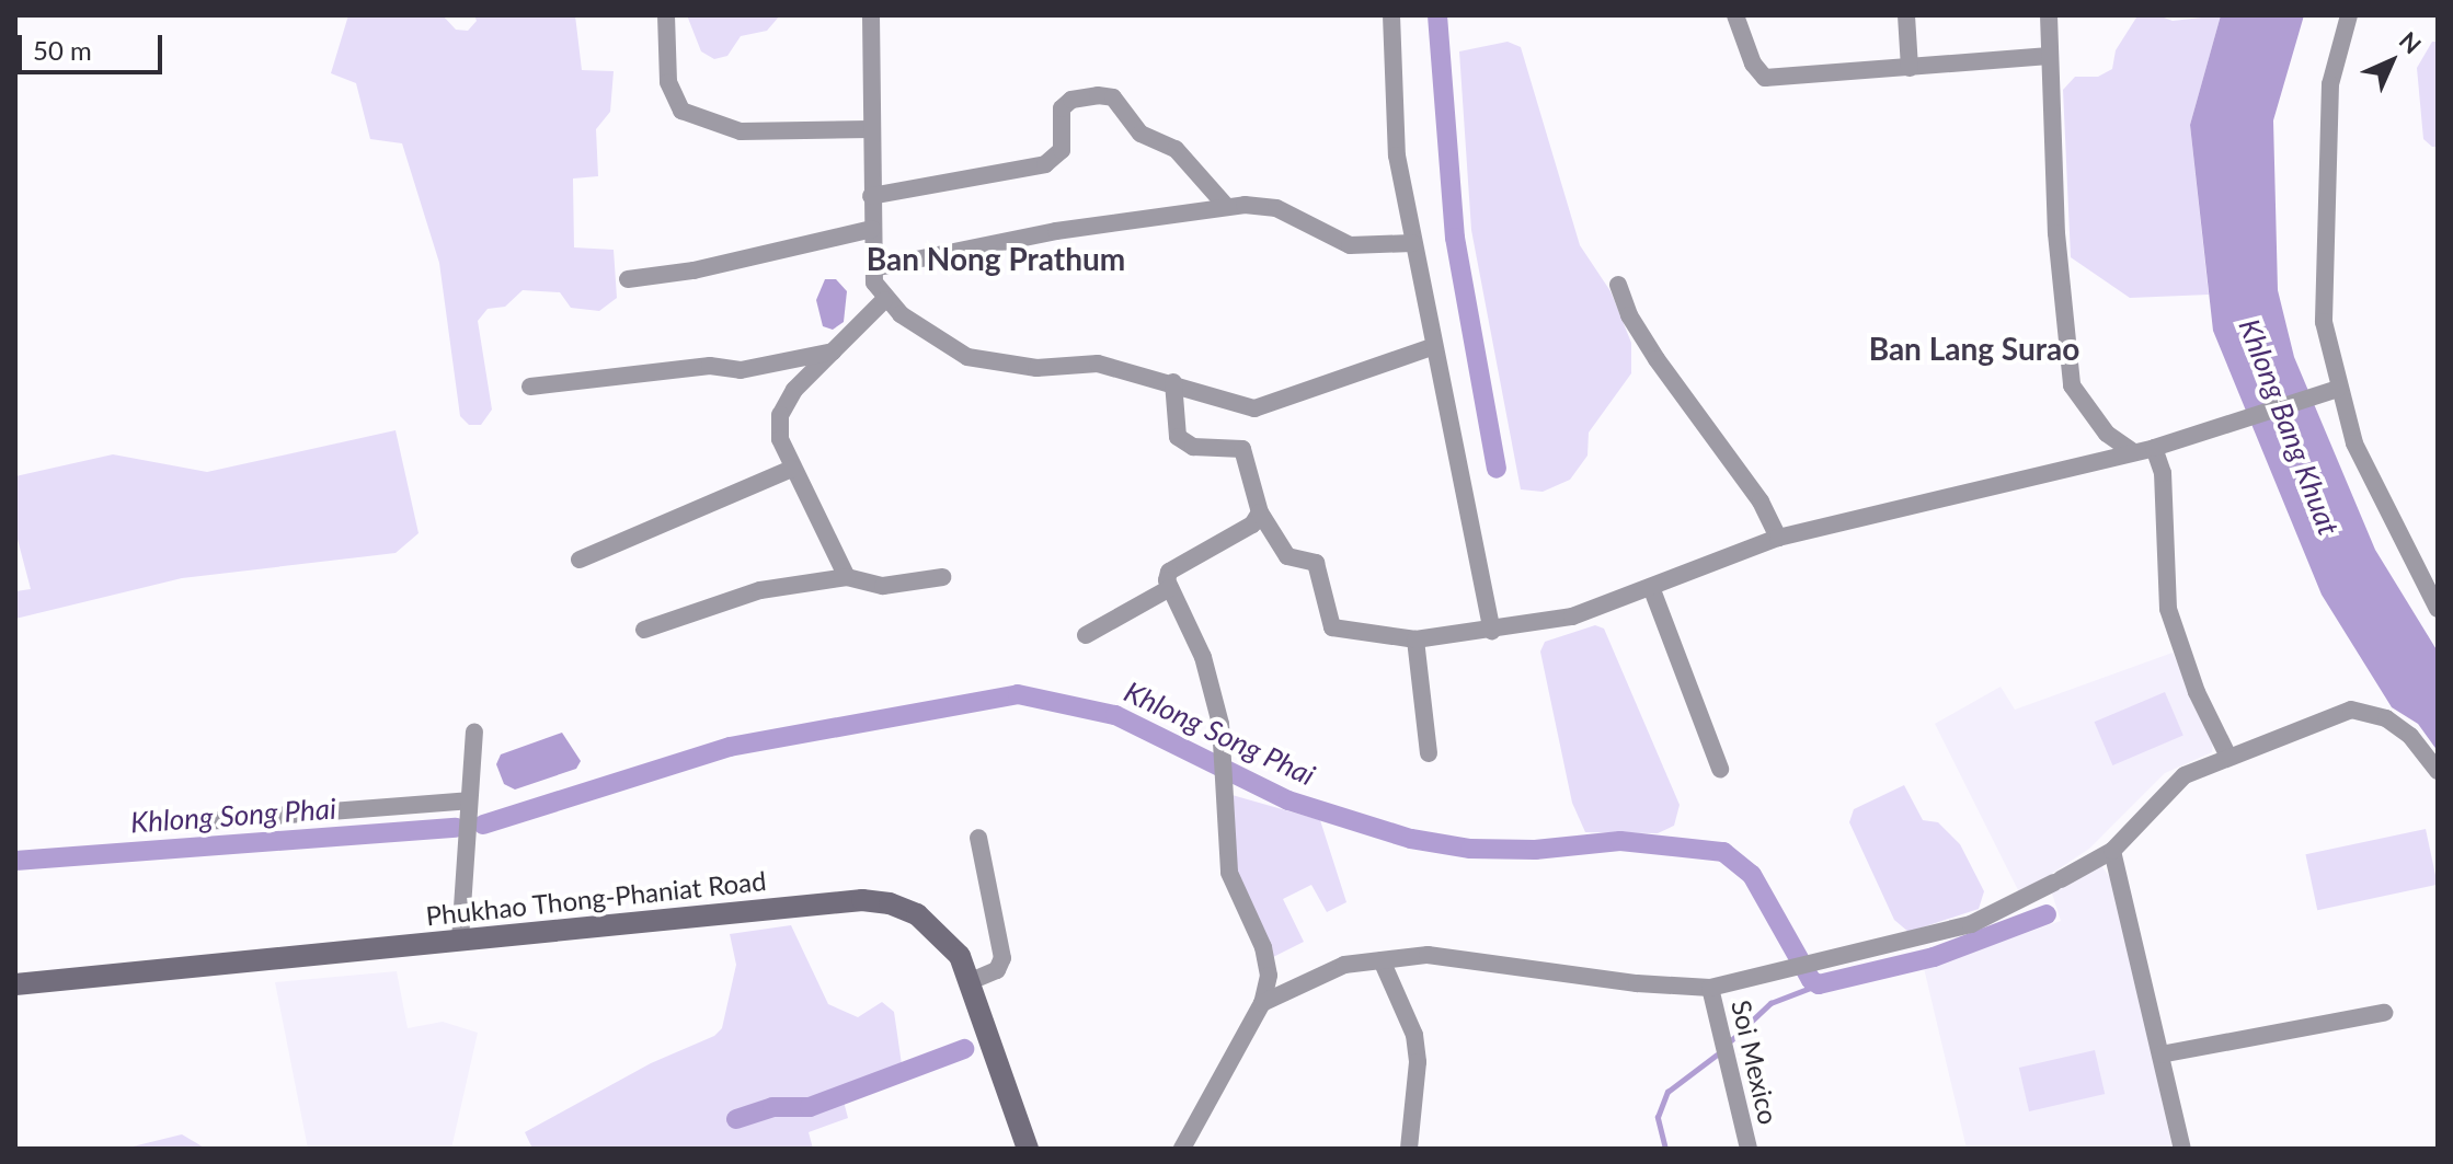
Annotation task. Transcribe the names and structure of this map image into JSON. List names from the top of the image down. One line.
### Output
{"streets":{"street":["Phukhao Thong-Phaniat Road","Soi Mexico"]},"districts":["Ban Nong Prathum","Ban Lang Surao"],"water":["Khlong Bang Khuat","Khlong Song Phai"],"scale_bar":"50 m","north":"top right"}
